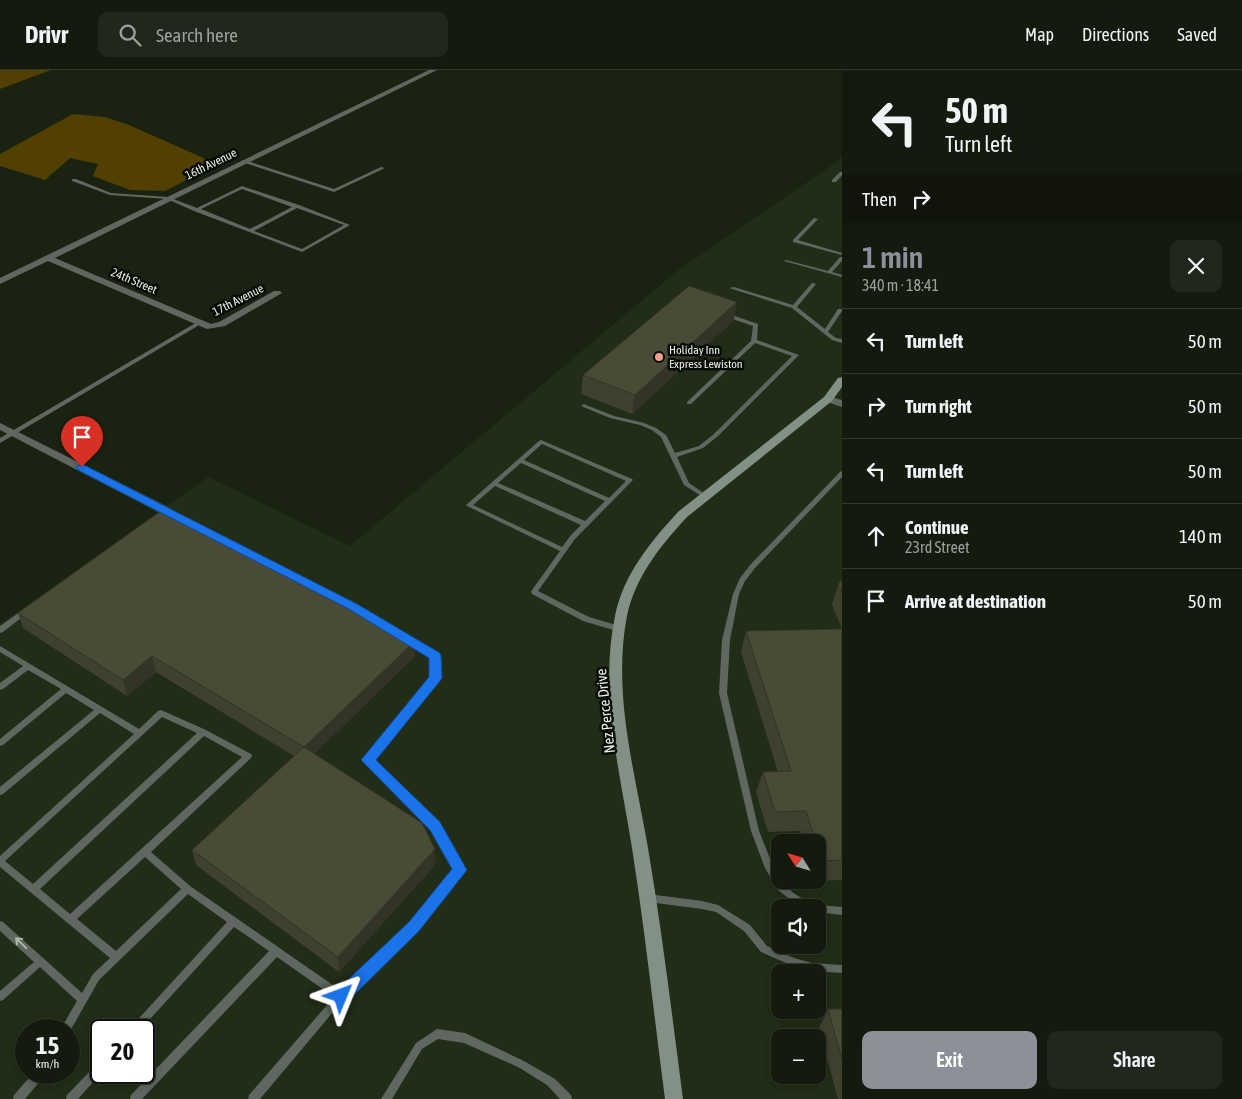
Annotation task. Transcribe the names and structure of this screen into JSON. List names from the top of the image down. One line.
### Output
{"streets":{"street":["16th Avenue","24th Street","17th Avenue","Nez Perce Drive"]},"crossings":[["16th Avenue","24th Street"],["24th Street","17th Avenue"]],"places":["Holiday Inn Express Lewiston"],"north":"top left","page":{"header":"Drivr","search":"Search here","nav":["Map","Directions","Saved"],"turn":["50 m","Turn left"],"then":"Then","heading":["1 min","340 m · 18:41"],"list":[{"name":"Turn left","value":"50 m"},{"name":"Turn right","value":"50 m"},{"name":"Turn left","value":"50 m"},{"name":"Continue","note":"23rd Street","value":"140 m"},{"name":"Arrive at destination","value":"50 m"}],"map_buttons":["+","−"],"speed":"15 km/h","limit":"20","buttons":["Exit","Share"]}}
